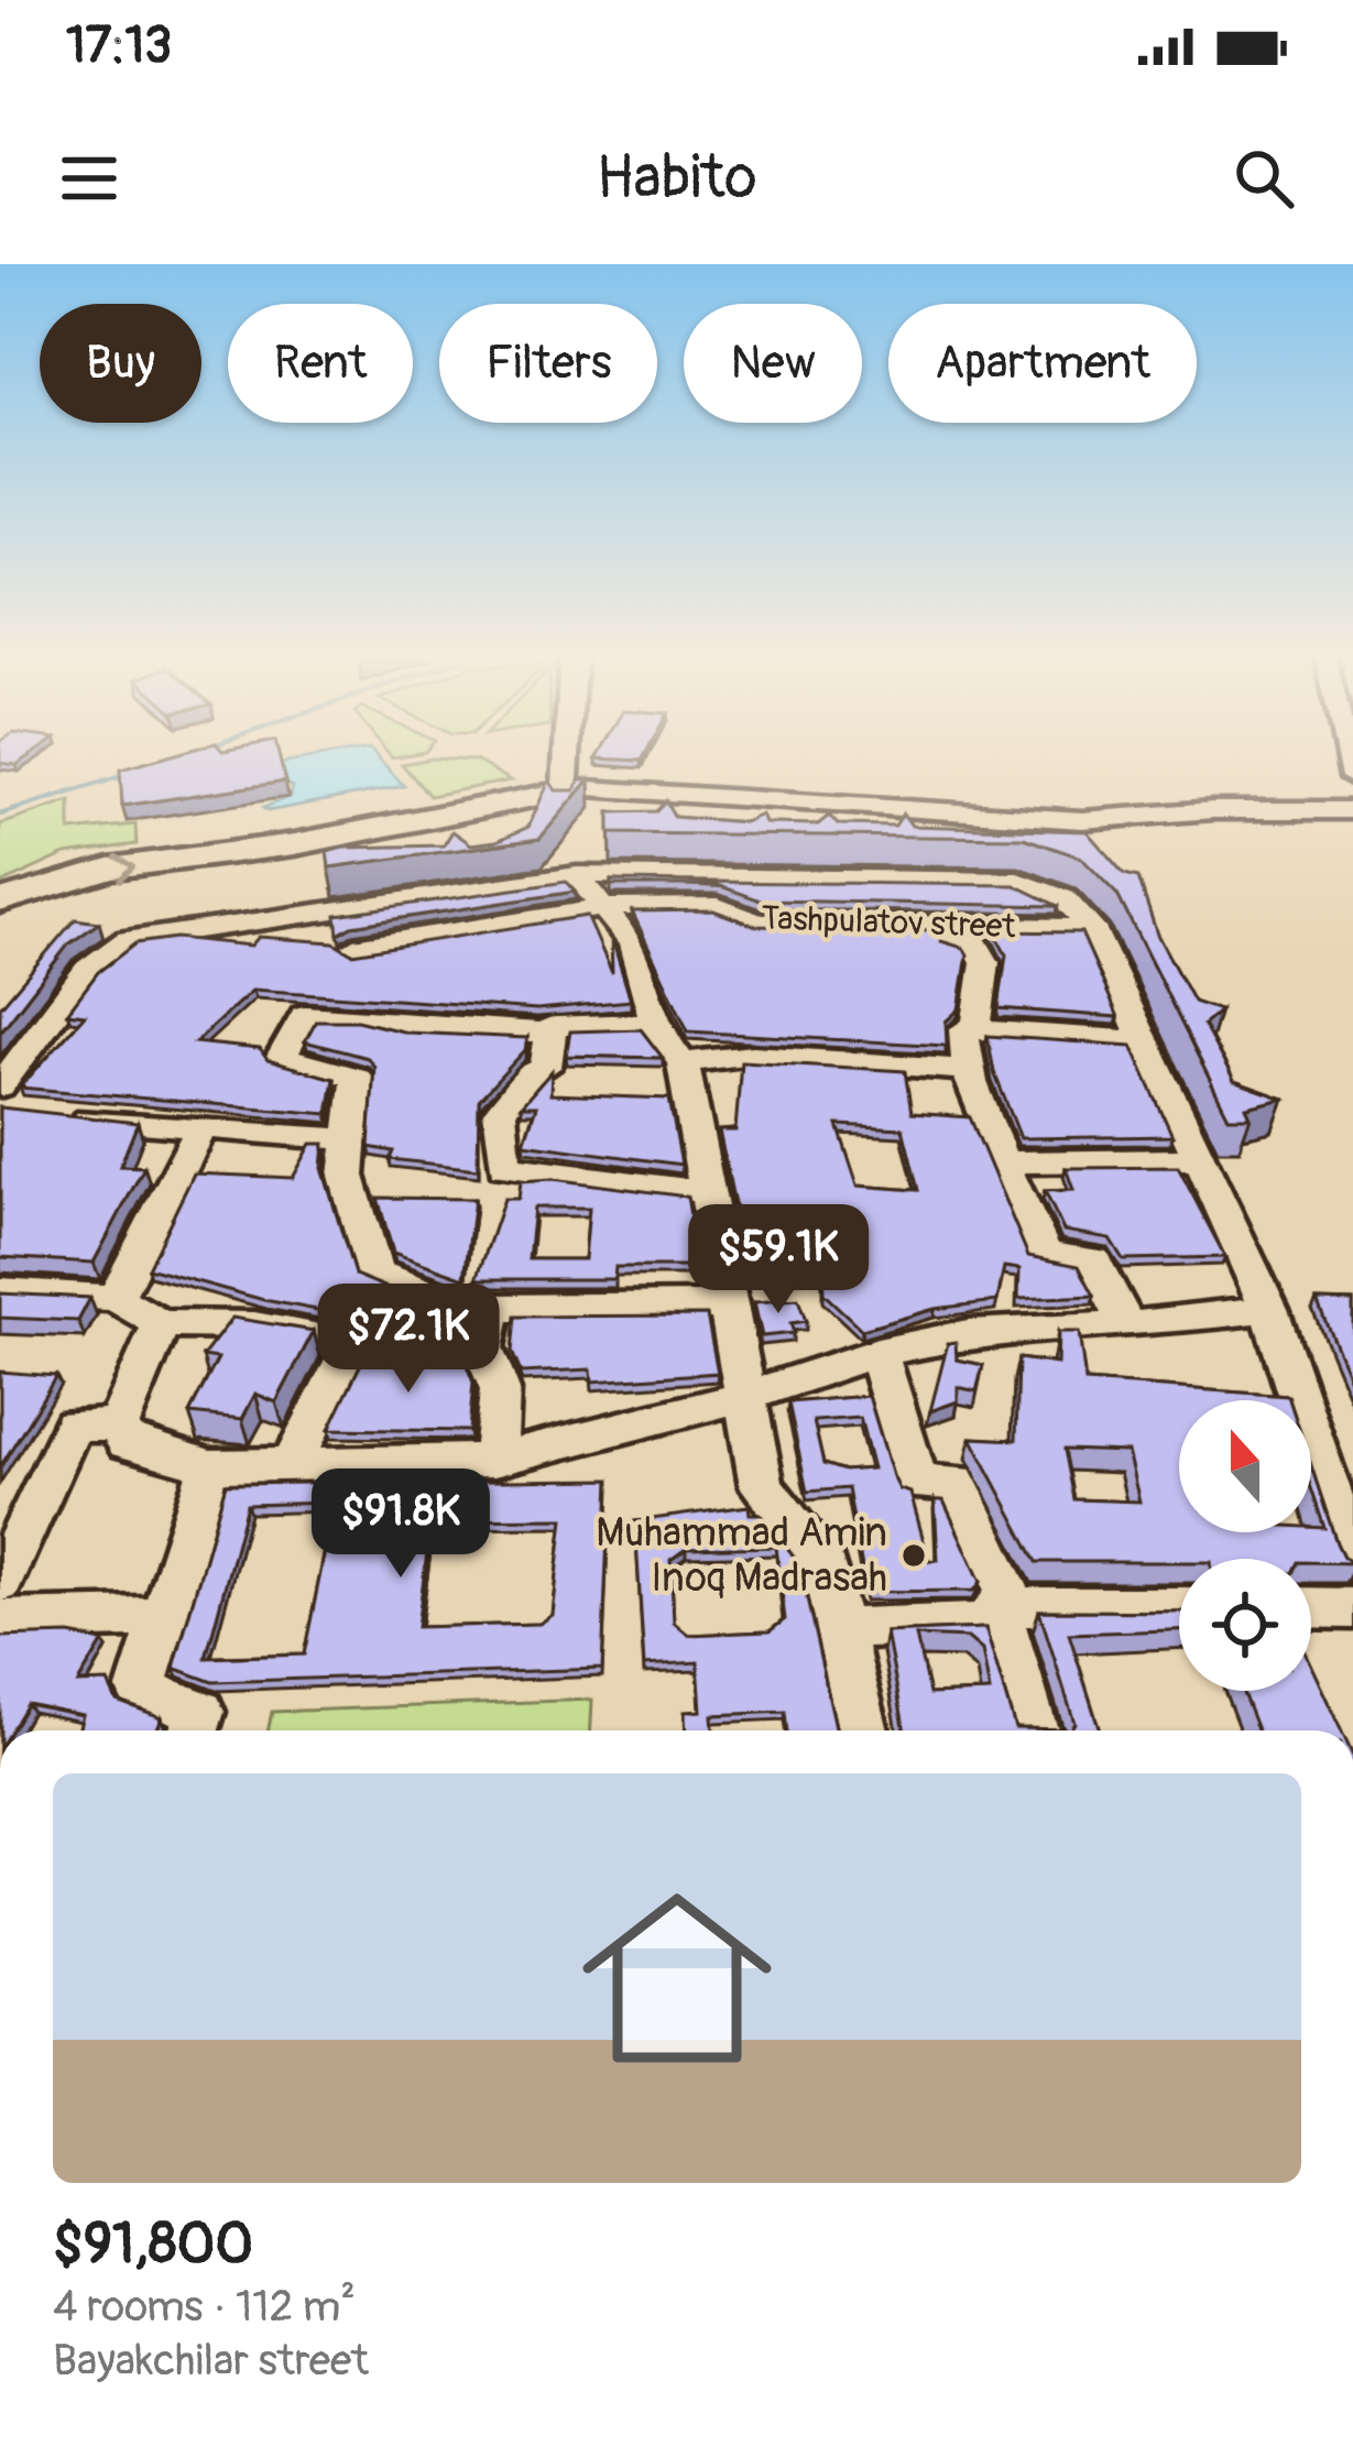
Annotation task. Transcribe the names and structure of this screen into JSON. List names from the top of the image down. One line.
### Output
{"streets":{"street":["Tashpulatov street"]},"places":["Muhammad Amin Inoq Madrasah"],"north":"top","page":{"status":"17:13","header":"Habito","chip":["Buy","Rent","Filters","New","Apartment"],"price":["$59.1K","$72.1K","$91.8K"],"list":[{"name":"$91,800","note":"4 rooms · 112 m² · Bayakchilar street"}]}}
